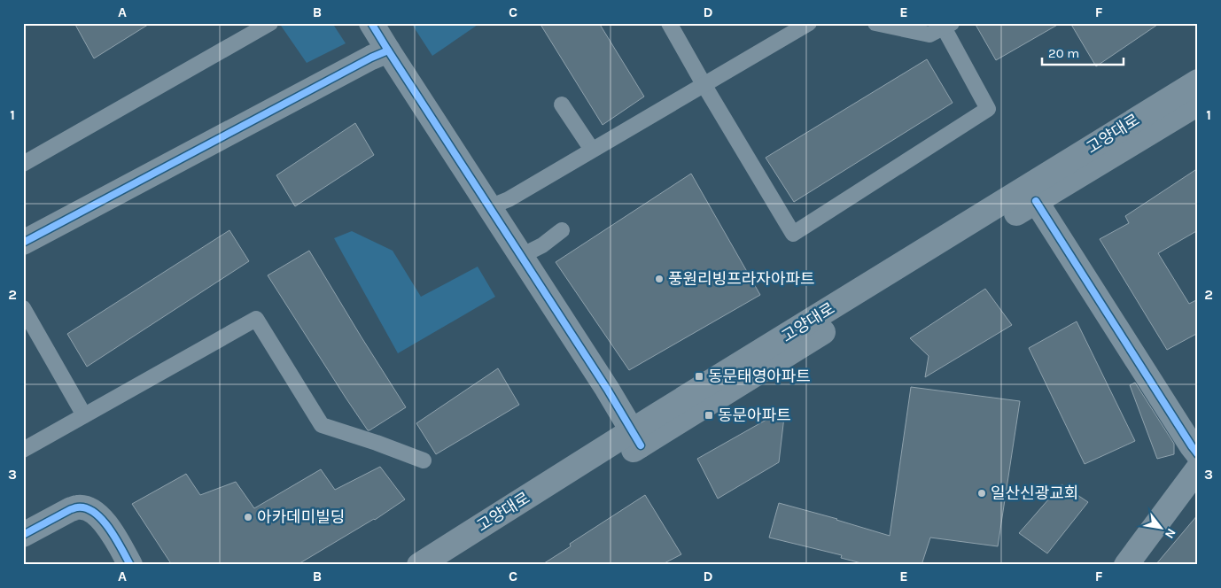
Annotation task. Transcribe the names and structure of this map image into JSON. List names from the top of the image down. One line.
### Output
{"streets":{"main road":["고양대로"]},"places":{"other":["풍원리빙프라자아파트","일산신광교회","아카데미빌딩"],"transit":["동문태영아파트","동문아파트"]},"scale_bar":"20 m","north":"bottom right","grid":{"columns":["A","B","C","D","E","F"],"rows":["1","2","3"]}}
